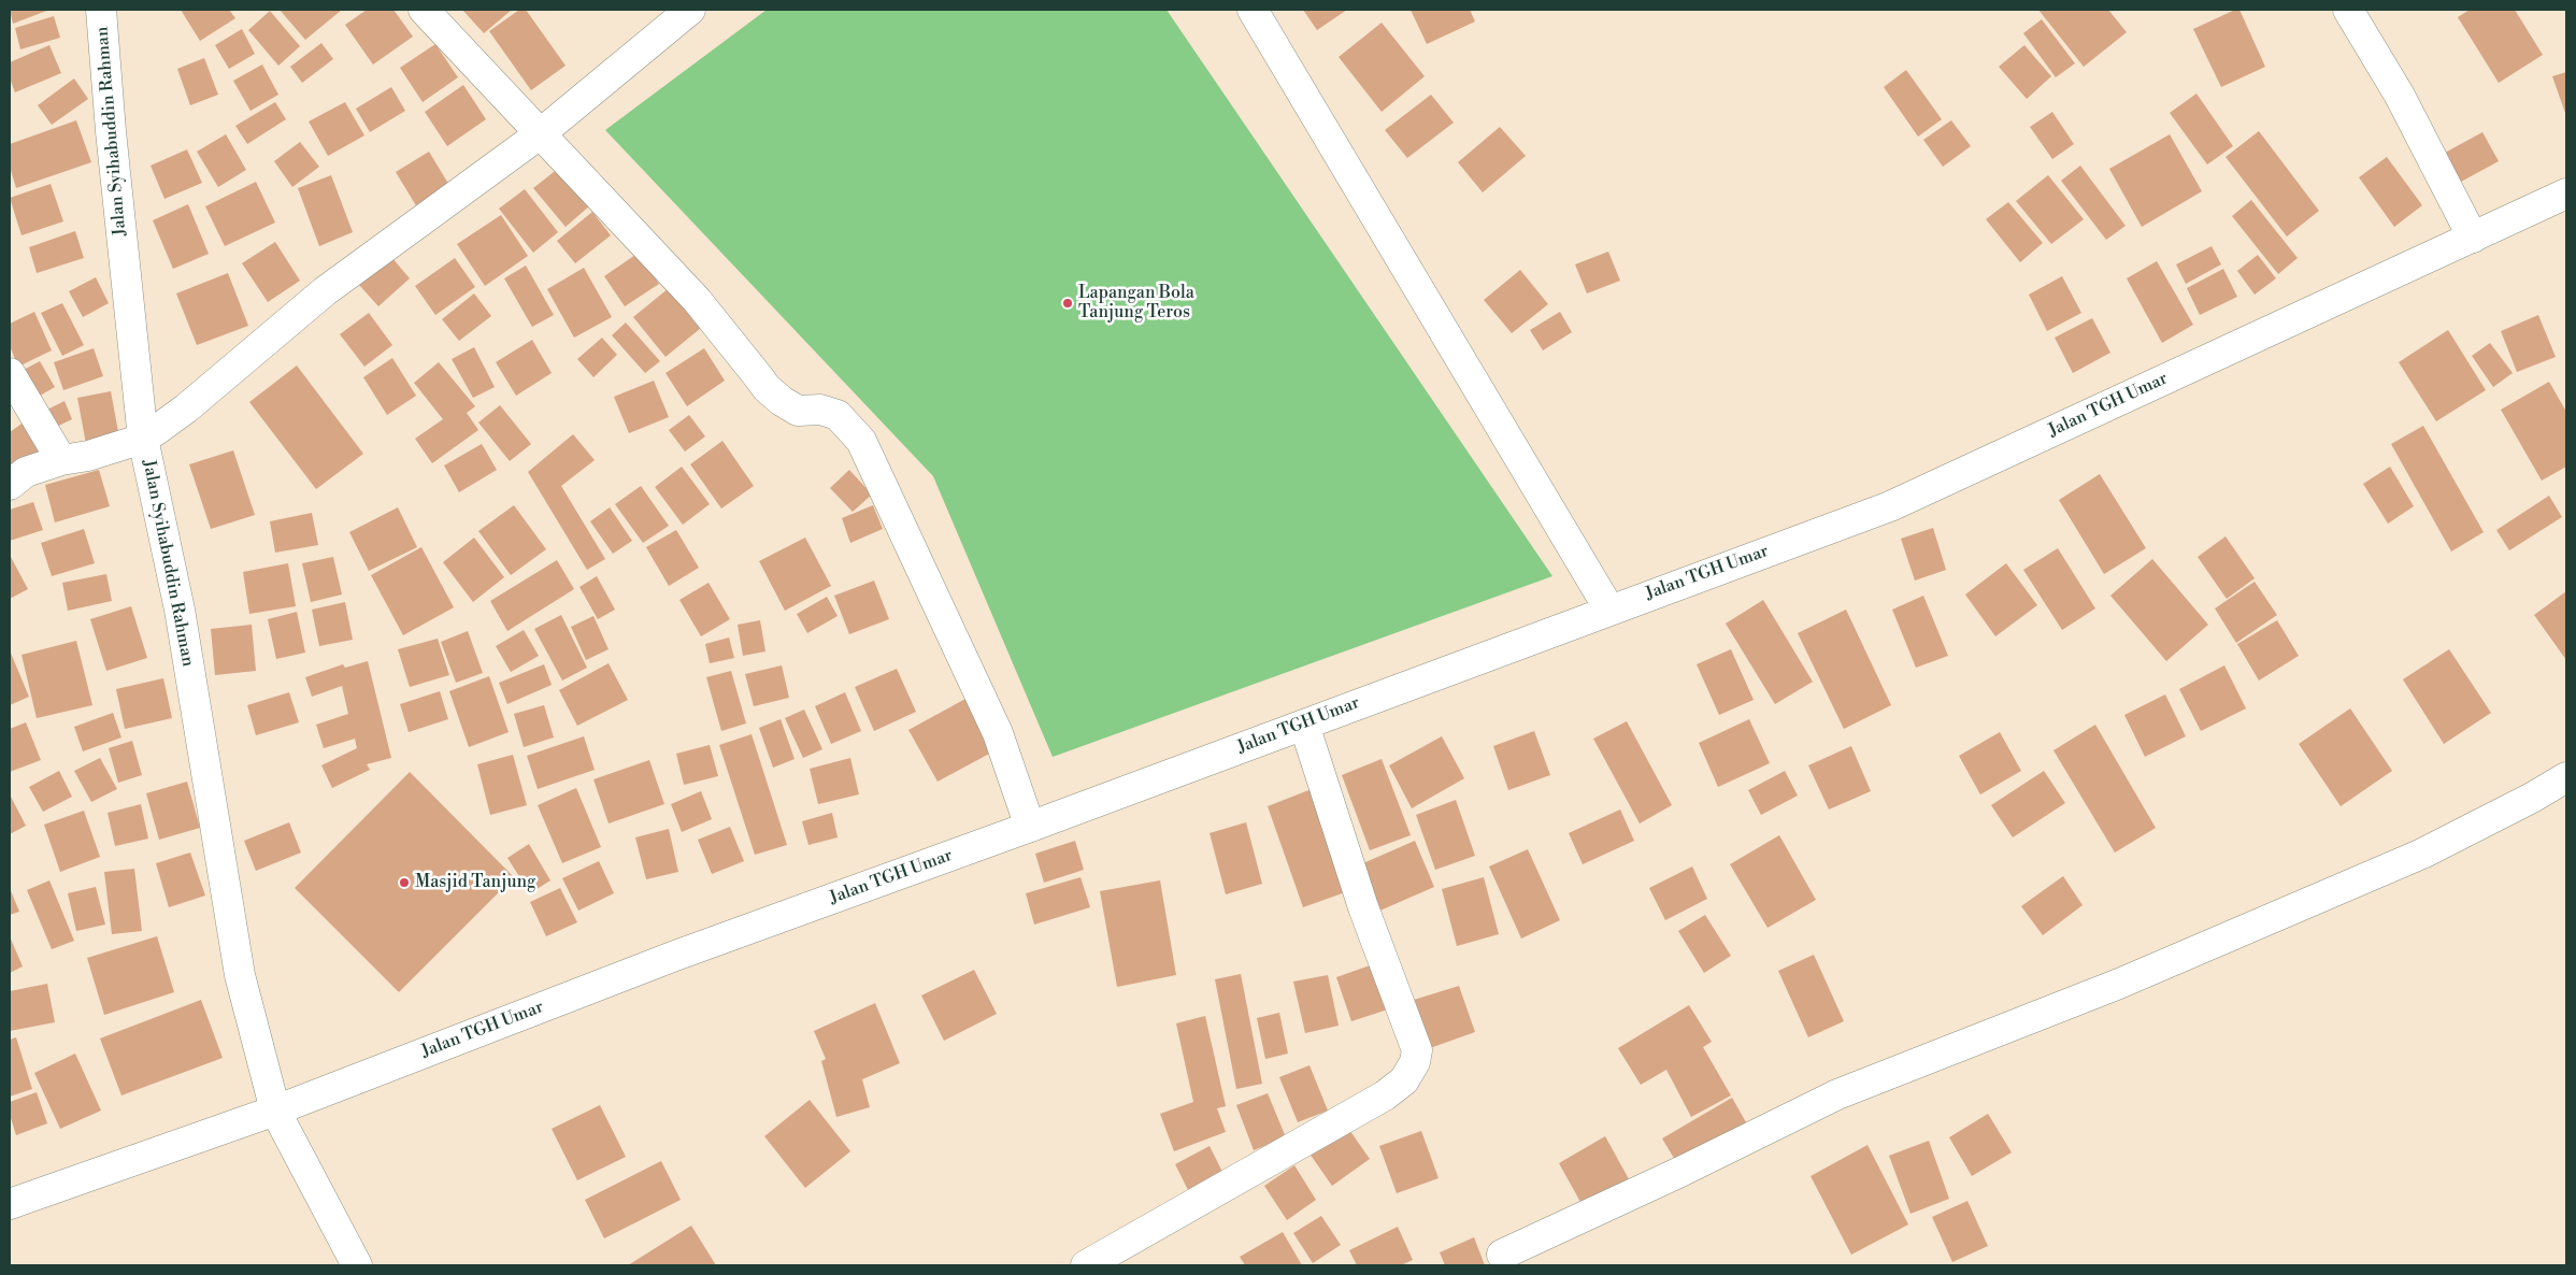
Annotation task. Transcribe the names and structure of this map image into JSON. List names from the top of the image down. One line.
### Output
{"streets":{"street":["Jalan Syihabuddin Rahman","Jalan TGH Umar"]},"crossings":[["Jalan Syihabuddin Rahman","Jalan TGH Umar"]],"places":["Lapangan Bola Tanjung Teros","Masjid Tanjung"]}
